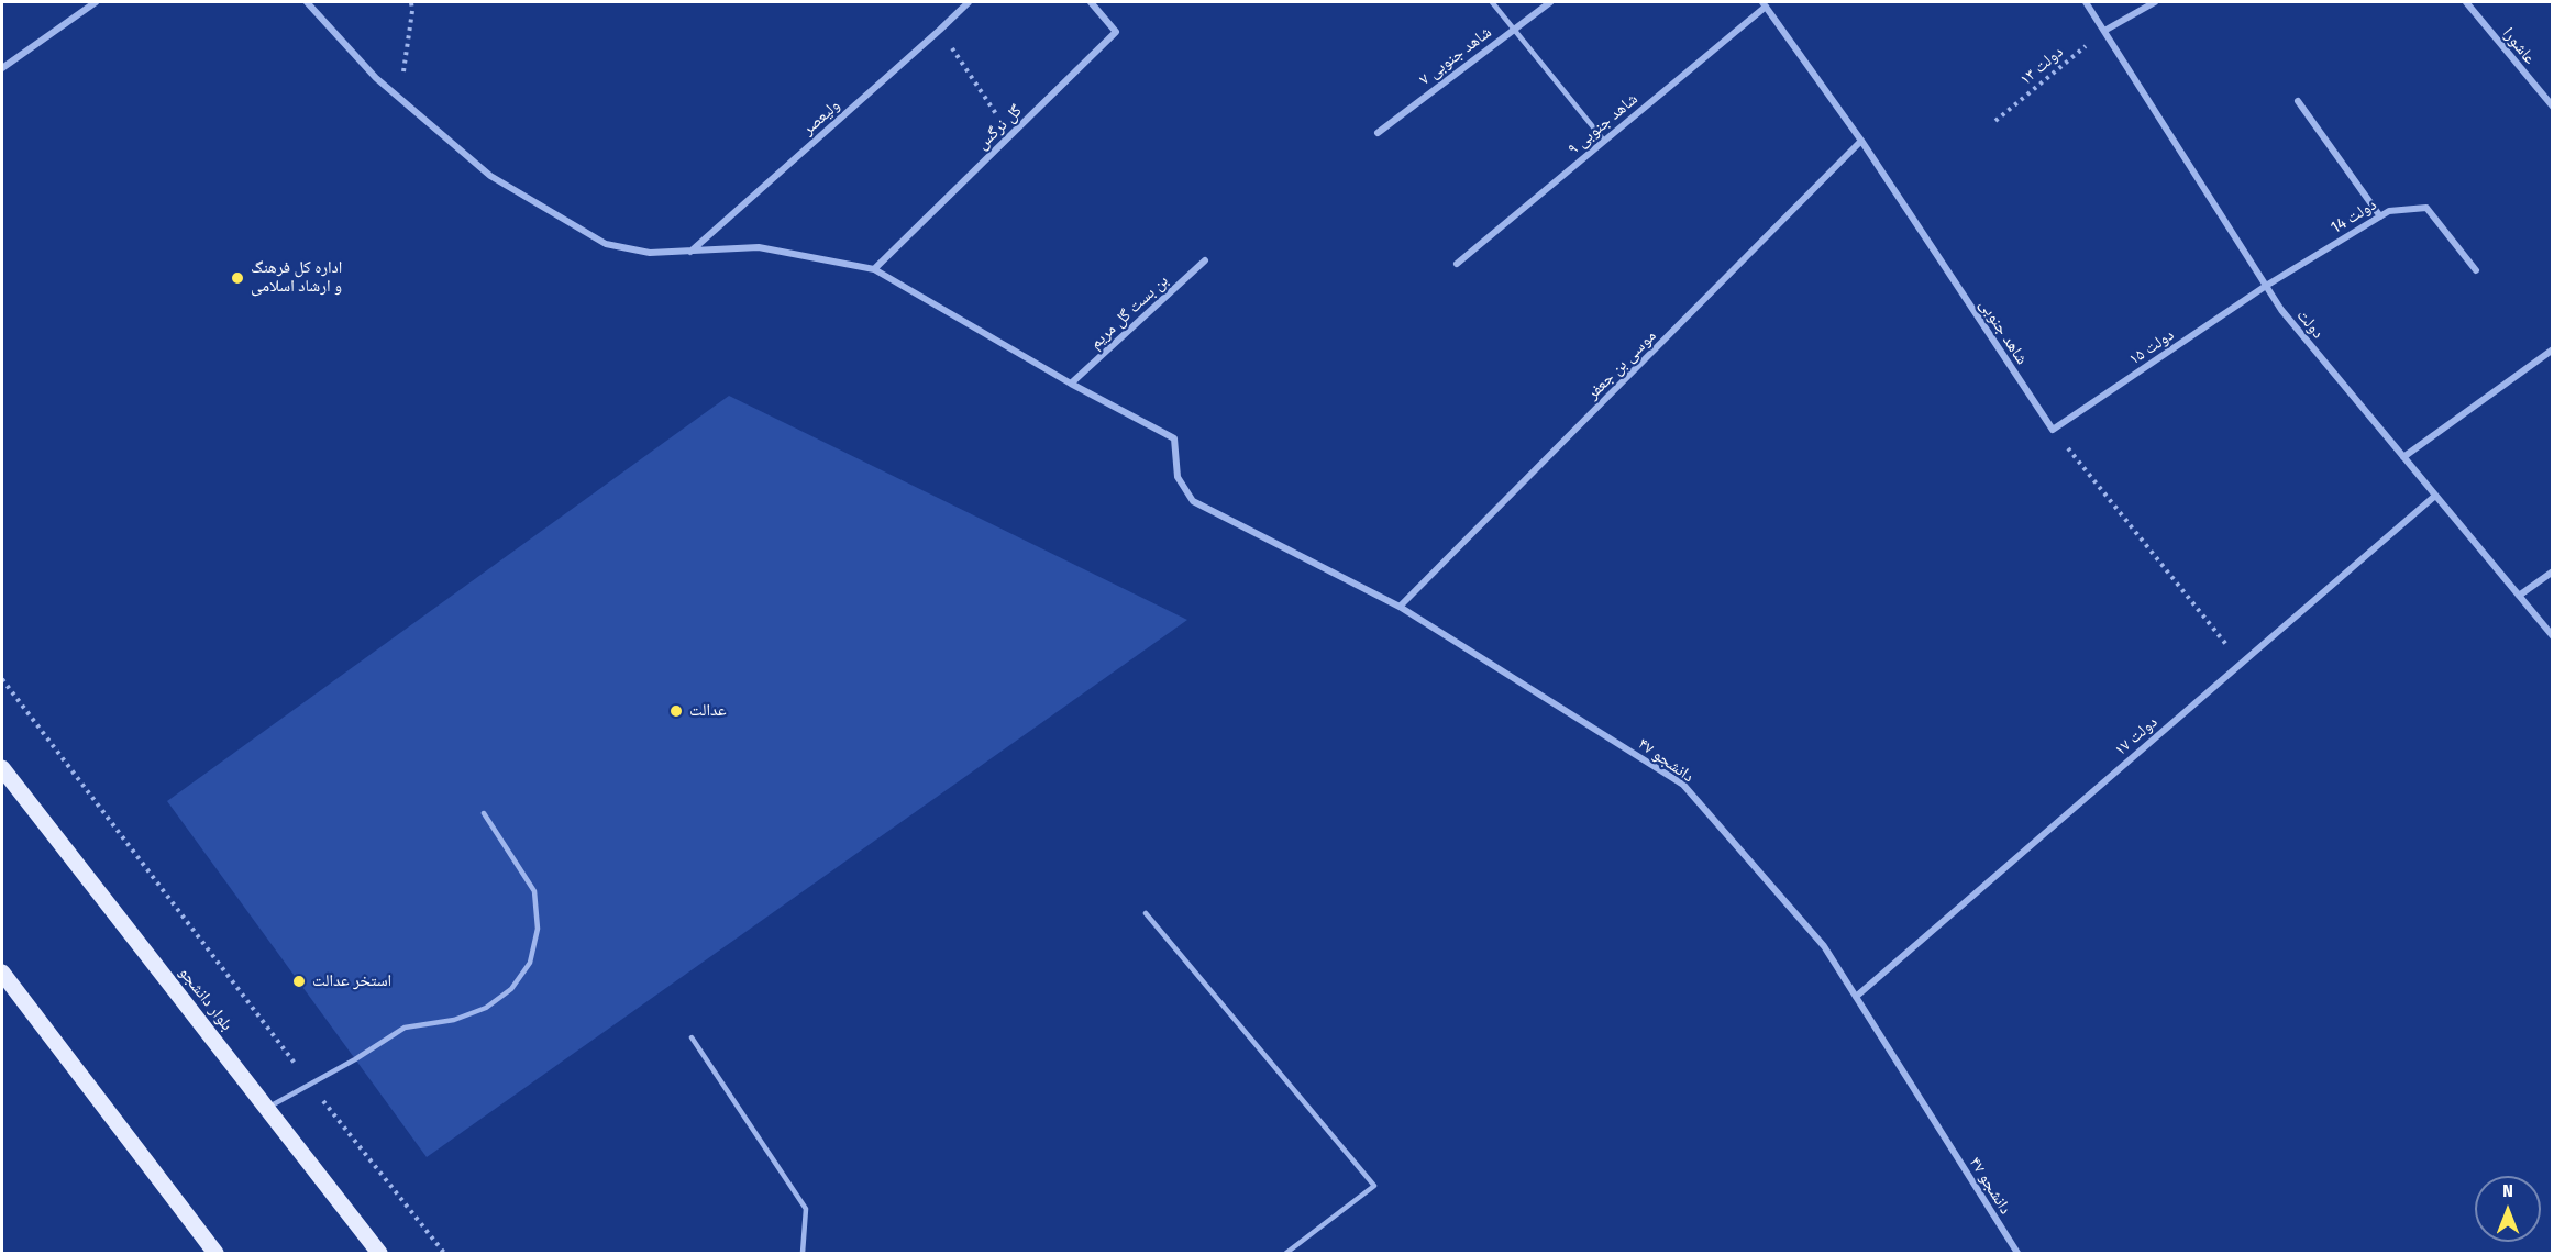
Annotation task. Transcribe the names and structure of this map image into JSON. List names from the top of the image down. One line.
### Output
{"streets":{"main road":["بلوار دانشجو"],"street":["عاشورا","شاهد جنوبی ۷","ولیعصر","شاهد جنوبی ۹","گل نرگس","دولت 14","بن بست گل مریم","دولت","شاهد جنوبی","دولت ۱۵","موسی بن جعفر","دولت ۱۷","دانشجو ۴۷"],"path":["دولت ۱۳"]},"crossings":[["دولت ۱۳","دولت"],["شاهد جنوبی ۹","شاهد جنوبی"],["دولت 14","دولت"],["دولت 14","دولت ۱۵"],["بن بست گل مریم","دانشجو ۴۷"],["دولت","دولت ۱۵"],["دولت","دولت ۱۷"],["شاهد جنوبی","دولت ۱۵"],["شاهد جنوبی","موسی بن جعفر"],["موسی بن جعفر","دانشجو ۴۷"],["دولت ۱۷","دانشجو ۴۷"]],"places":["اداره کل فرهنگ و ارشاد اسلامی","عدالت","استخر عدالت"],"north":"top"}
